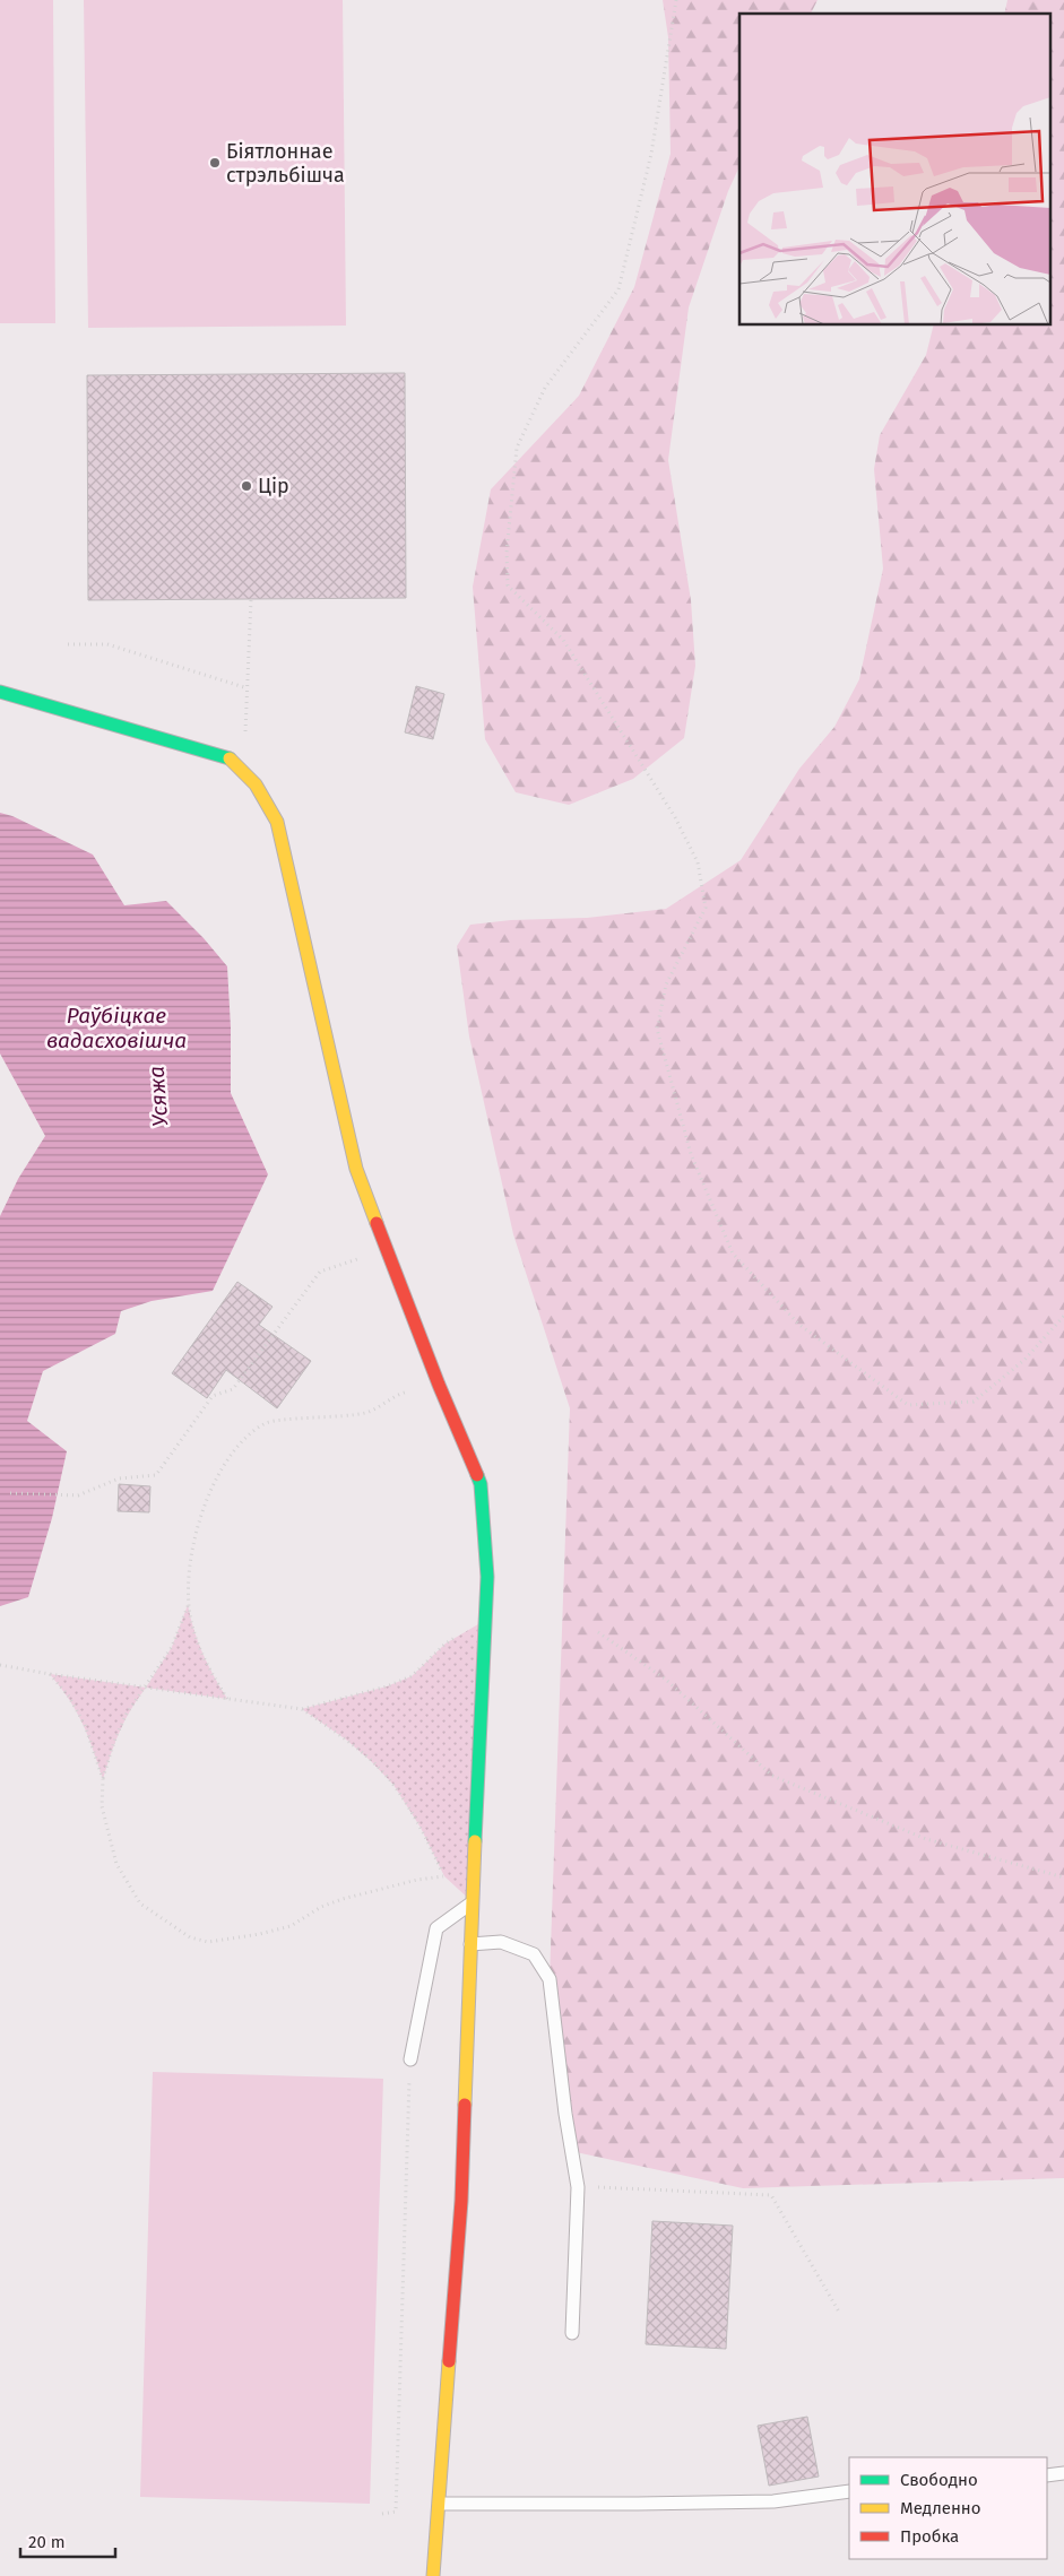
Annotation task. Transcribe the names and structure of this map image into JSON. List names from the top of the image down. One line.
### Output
{"water":["Раўбіцкае вадасховішча","Усяжа"],"places":["Біятлоннае стрэльбішча","Цір"],"legend":["Свободно","Медленно","Пробка"],"scale_bar":"20 m"}
